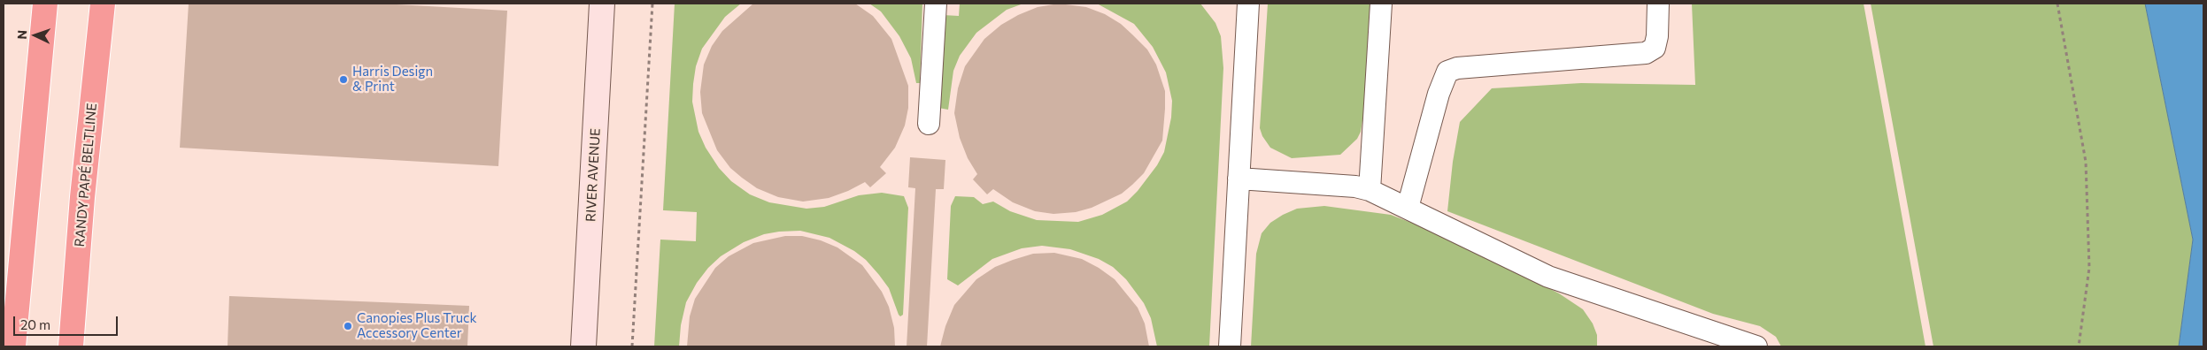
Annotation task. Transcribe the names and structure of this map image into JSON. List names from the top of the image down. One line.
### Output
{"streets":{"highway":["RANDY PAPÉ BELTLINE"],"street":["RIVER AVENUE"]},"places":["Harris Design & Print","Canopies Plus Truck Accessory Center"],"scale_bar":"20 m","north":"left"}
